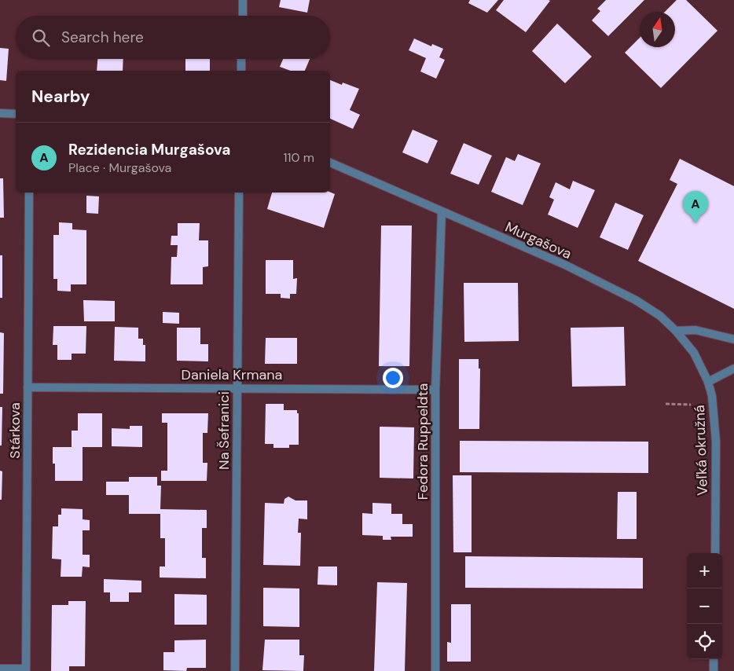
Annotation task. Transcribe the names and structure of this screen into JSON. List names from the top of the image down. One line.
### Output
{"streets":{"street":["Murgašova","Daniela Krmana","Stárkova","Na Šefranici","Fedora Ruppeldta","Veľká okružná"]},"crossings":[["Murgašova","Fedora Ruppeldta"],["Murgašova","Veľká okružná"],["Daniela Krmana","Stárkova"],["Daniela Krmana","Na Šefranici"],["Daniela Krmana","Fedora Ruppeldta"]],"north":"top","page":{"search":"Search here","heading":"Nearby","list":[{"mark":"A","name":"Rezidencia Murgašova","note":"Place · Murgašova","value":"110 m"}],"pins":"A","map_buttons":["+","−"]}}
